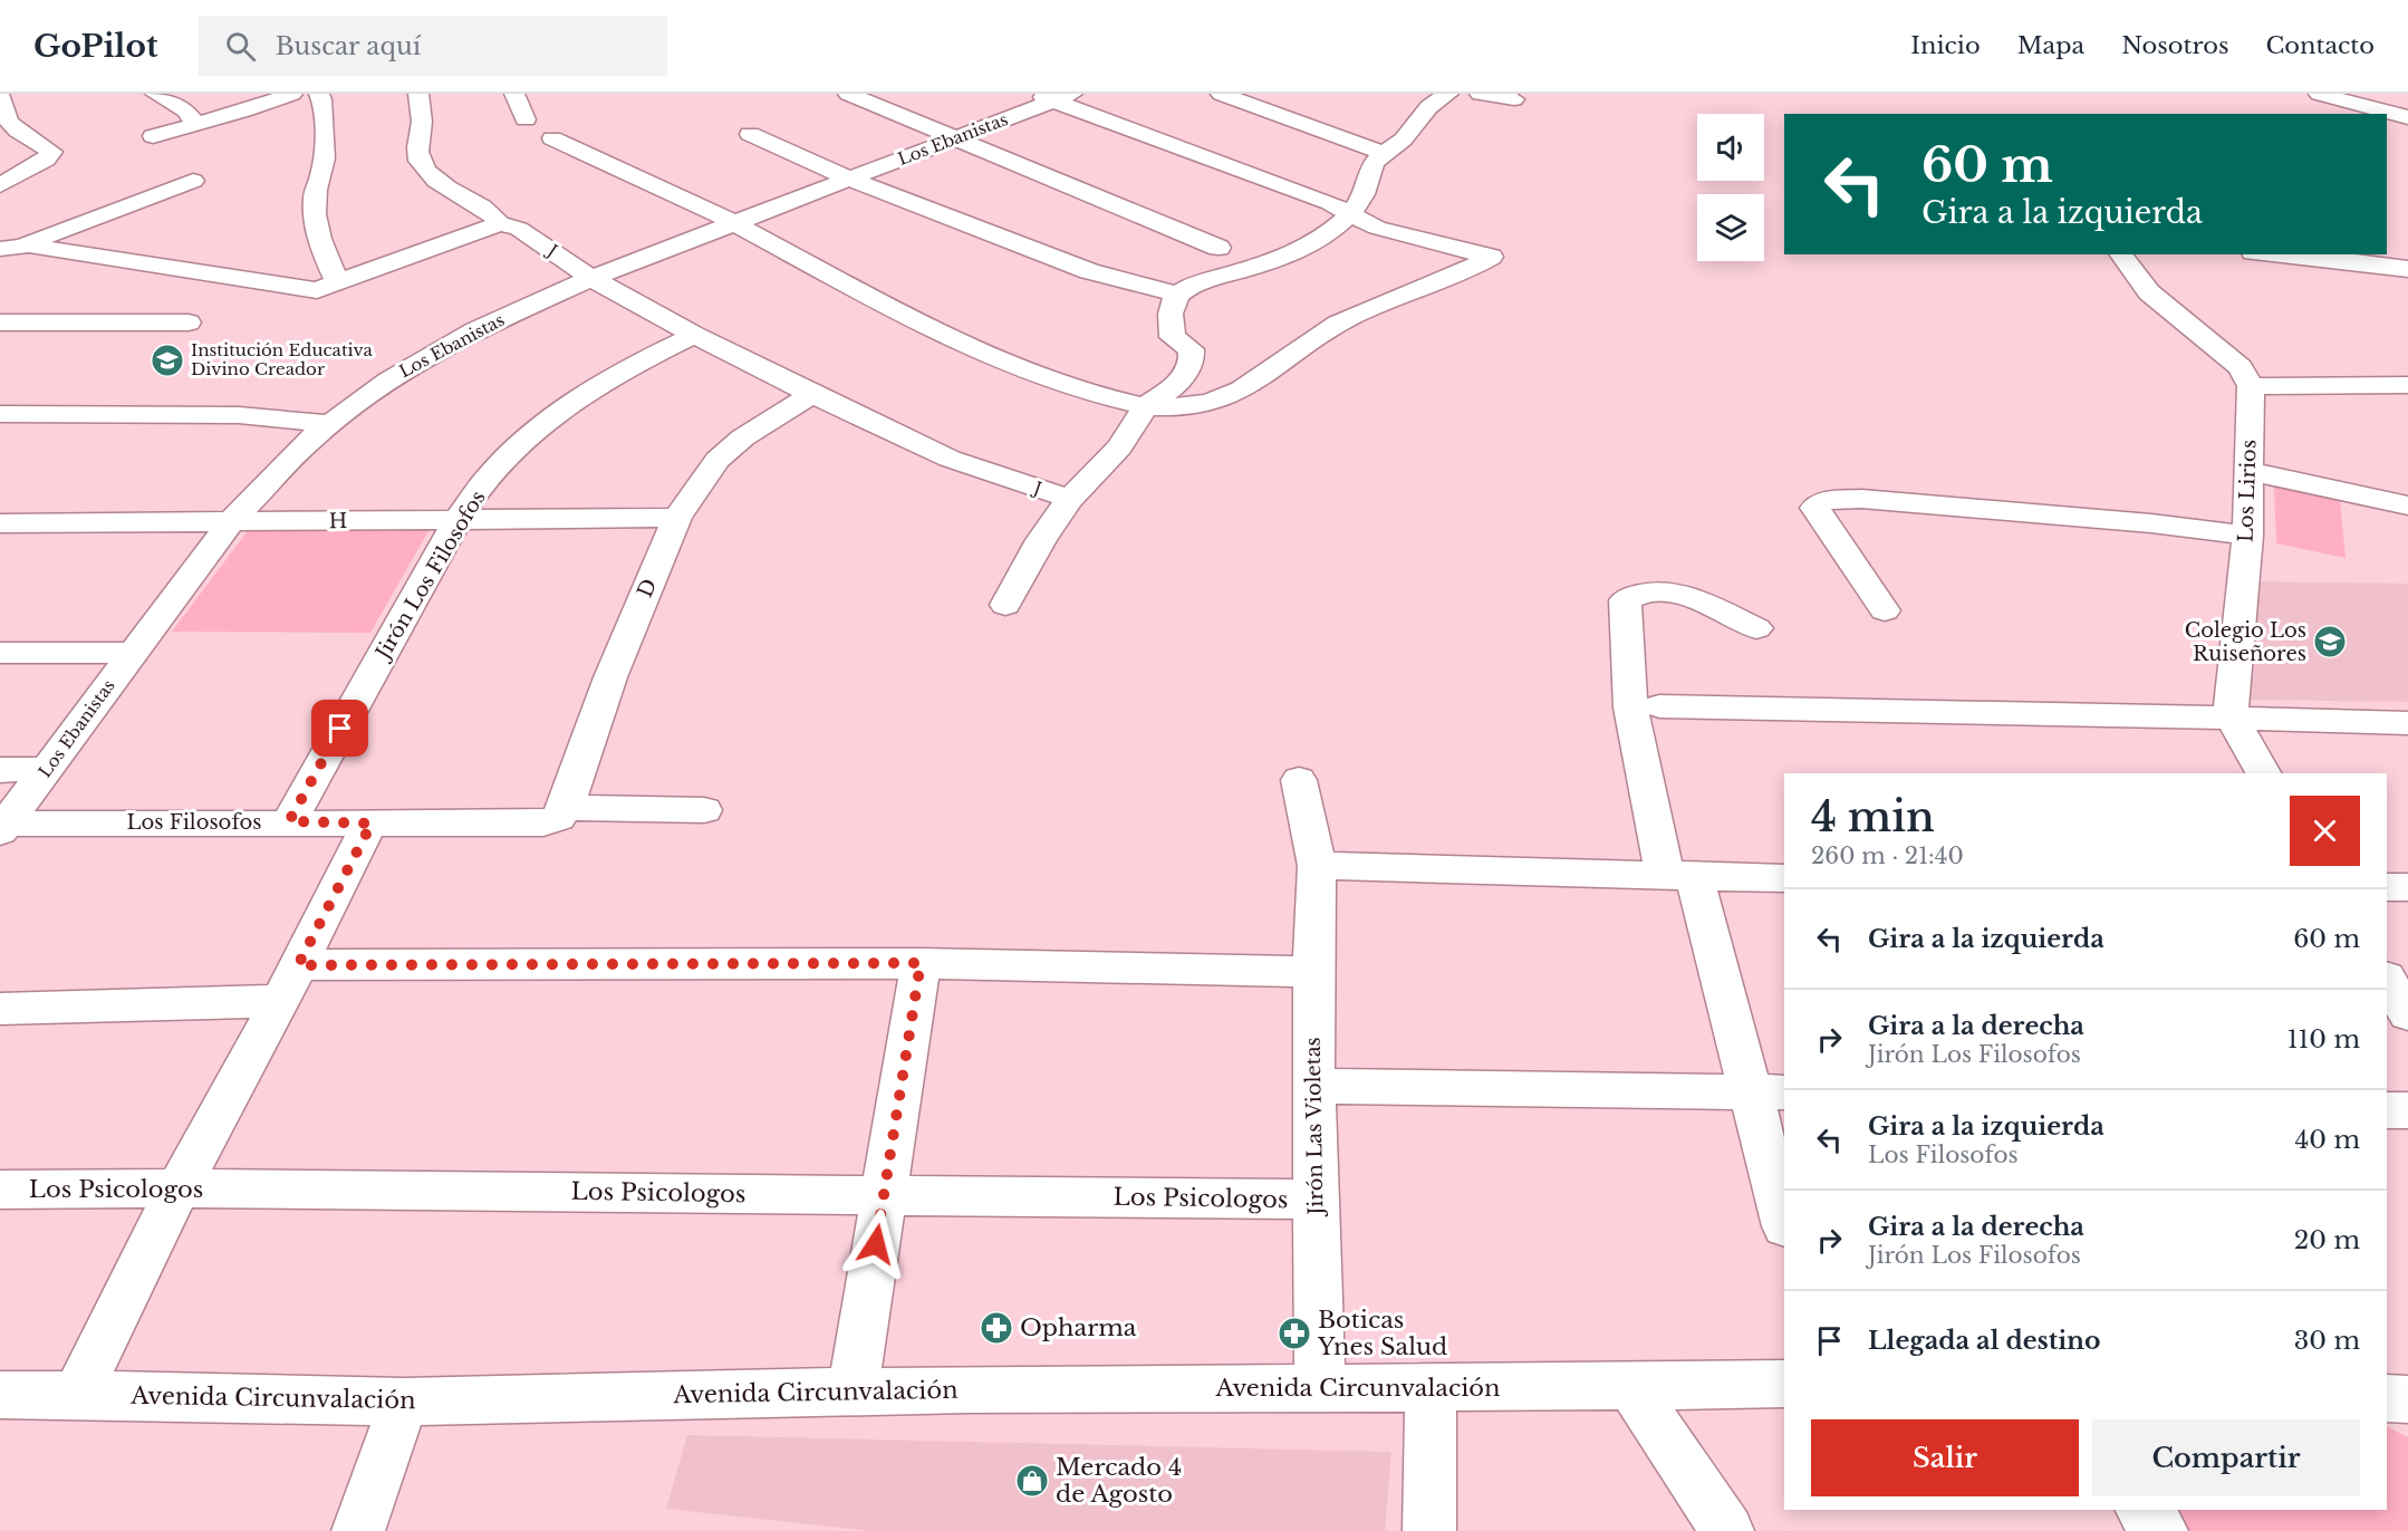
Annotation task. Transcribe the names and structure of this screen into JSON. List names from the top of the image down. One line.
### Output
{"streets":{"street":["Los Ebanistas","J","Los Lirios","H","Jirón Los Filosofos","D","Los Filosofos","Jirón Las Violetas","Los Psicologos","Avenida Circunvalación"]},"crossings":[["Los Ebanistas","J"],["Los Ebanistas","H"],["Los Ebanistas","Los Filosofos"],["J","Jirón Los Filosofos"],["J","D"],["H","Jirón Los Filosofos"],["H","D"],["Jirón Los Filosofos","Los Filosofos"],["D","Los Filosofos"],["Jirón Las Violetas","Los Psicologos"],["Jirón Las Violetas","Avenida Circunvalación"]],"places":{"school or university":["Institución Educativa Divino Creador","Colegio Los Ruiseñores"],"pharmacy":["Opharma","Boticas Ynes Salud"],"shop":["Mercado 4 de Agosto"]},"page":{"header":"GoPilot","search":"Buscar aquí","nav":["Inicio","Mapa","Nosotros","Contacto"],"turn":["60 m","Gira a la izquierda"],"heading":["4 min","260 m · 21:40"],"list":[{"name":"Gira a la izquierda","value":"60 m"},{"name":"Gira a la derecha","note":"Jirón Los Filosofos","value":"110 m"},{"name":"Gira a la izquierda","note":"Los Filosofos","value":"40 m"},{"name":"Gira a la derecha","note":"Jirón Los Filosofos","value":"20 m"},{"name":"Llegada al destino","value":"30 m"}],"buttons":["Salir","Compartir"]}}
